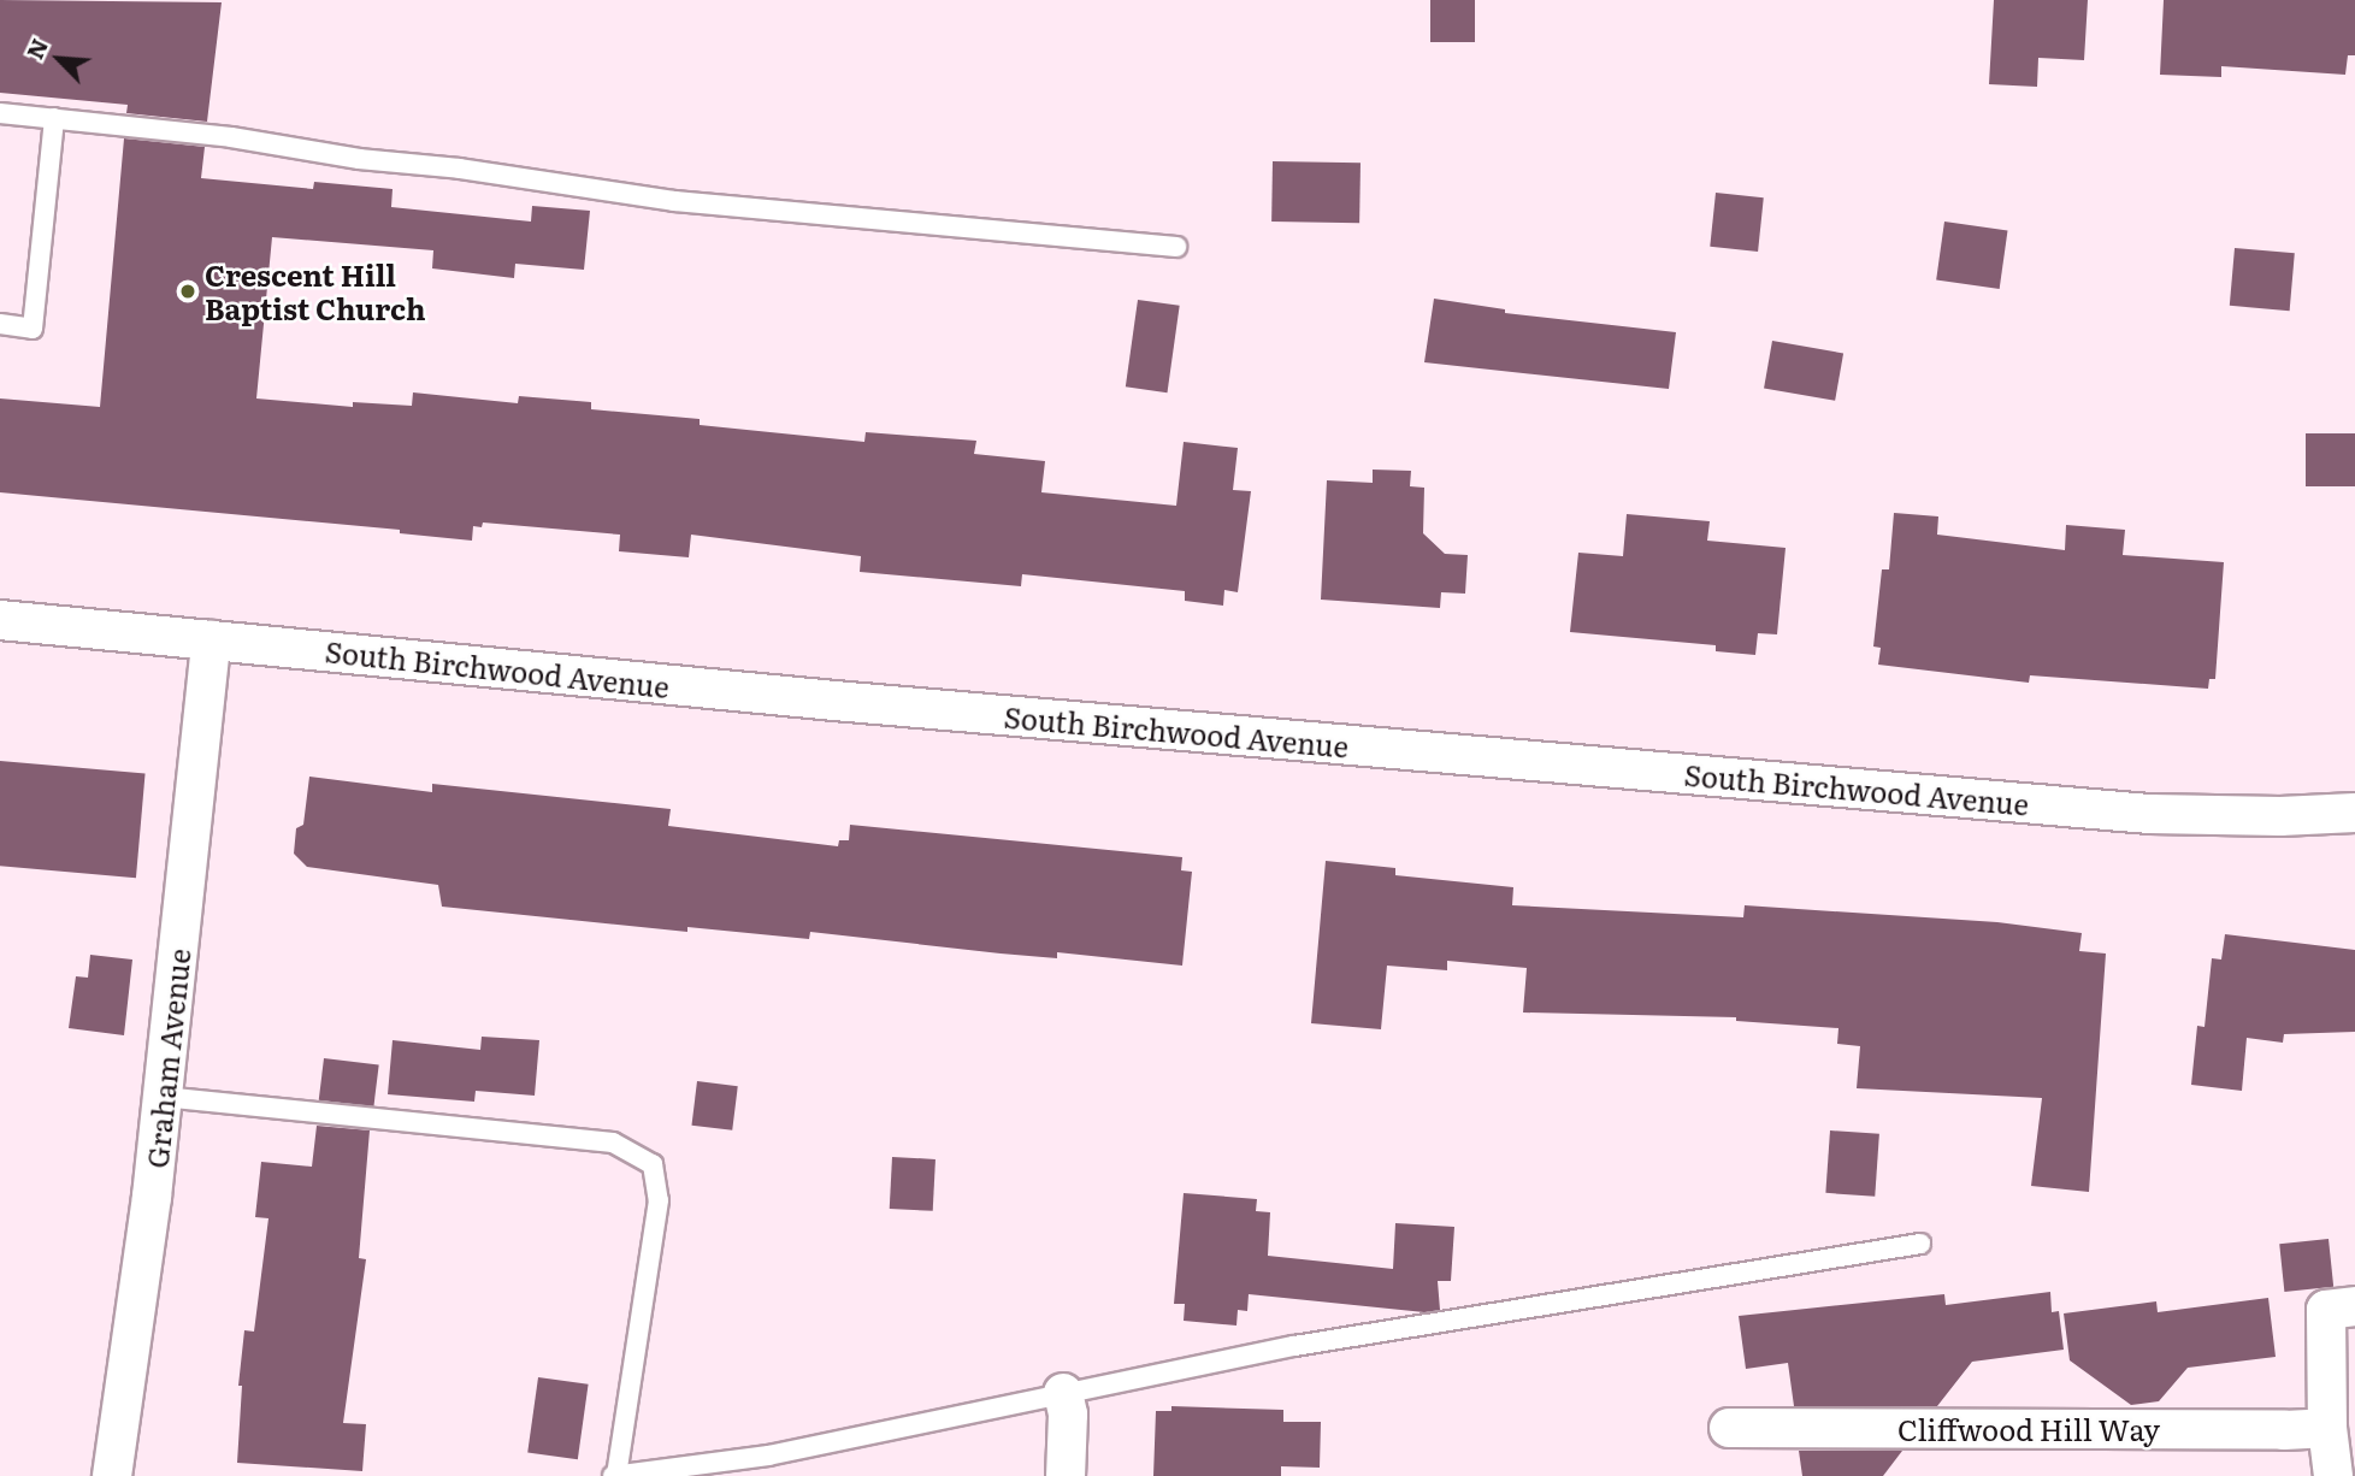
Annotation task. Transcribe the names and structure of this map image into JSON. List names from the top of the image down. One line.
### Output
{"streets":{"street":["South Birchwood Avenue","Graham Avenue","Cliffwood Hill Way"]},"crossings":[["South Birchwood Avenue","Graham Avenue"]],"places":["Crescent Hill Baptist Church"],"north":"top left"}
